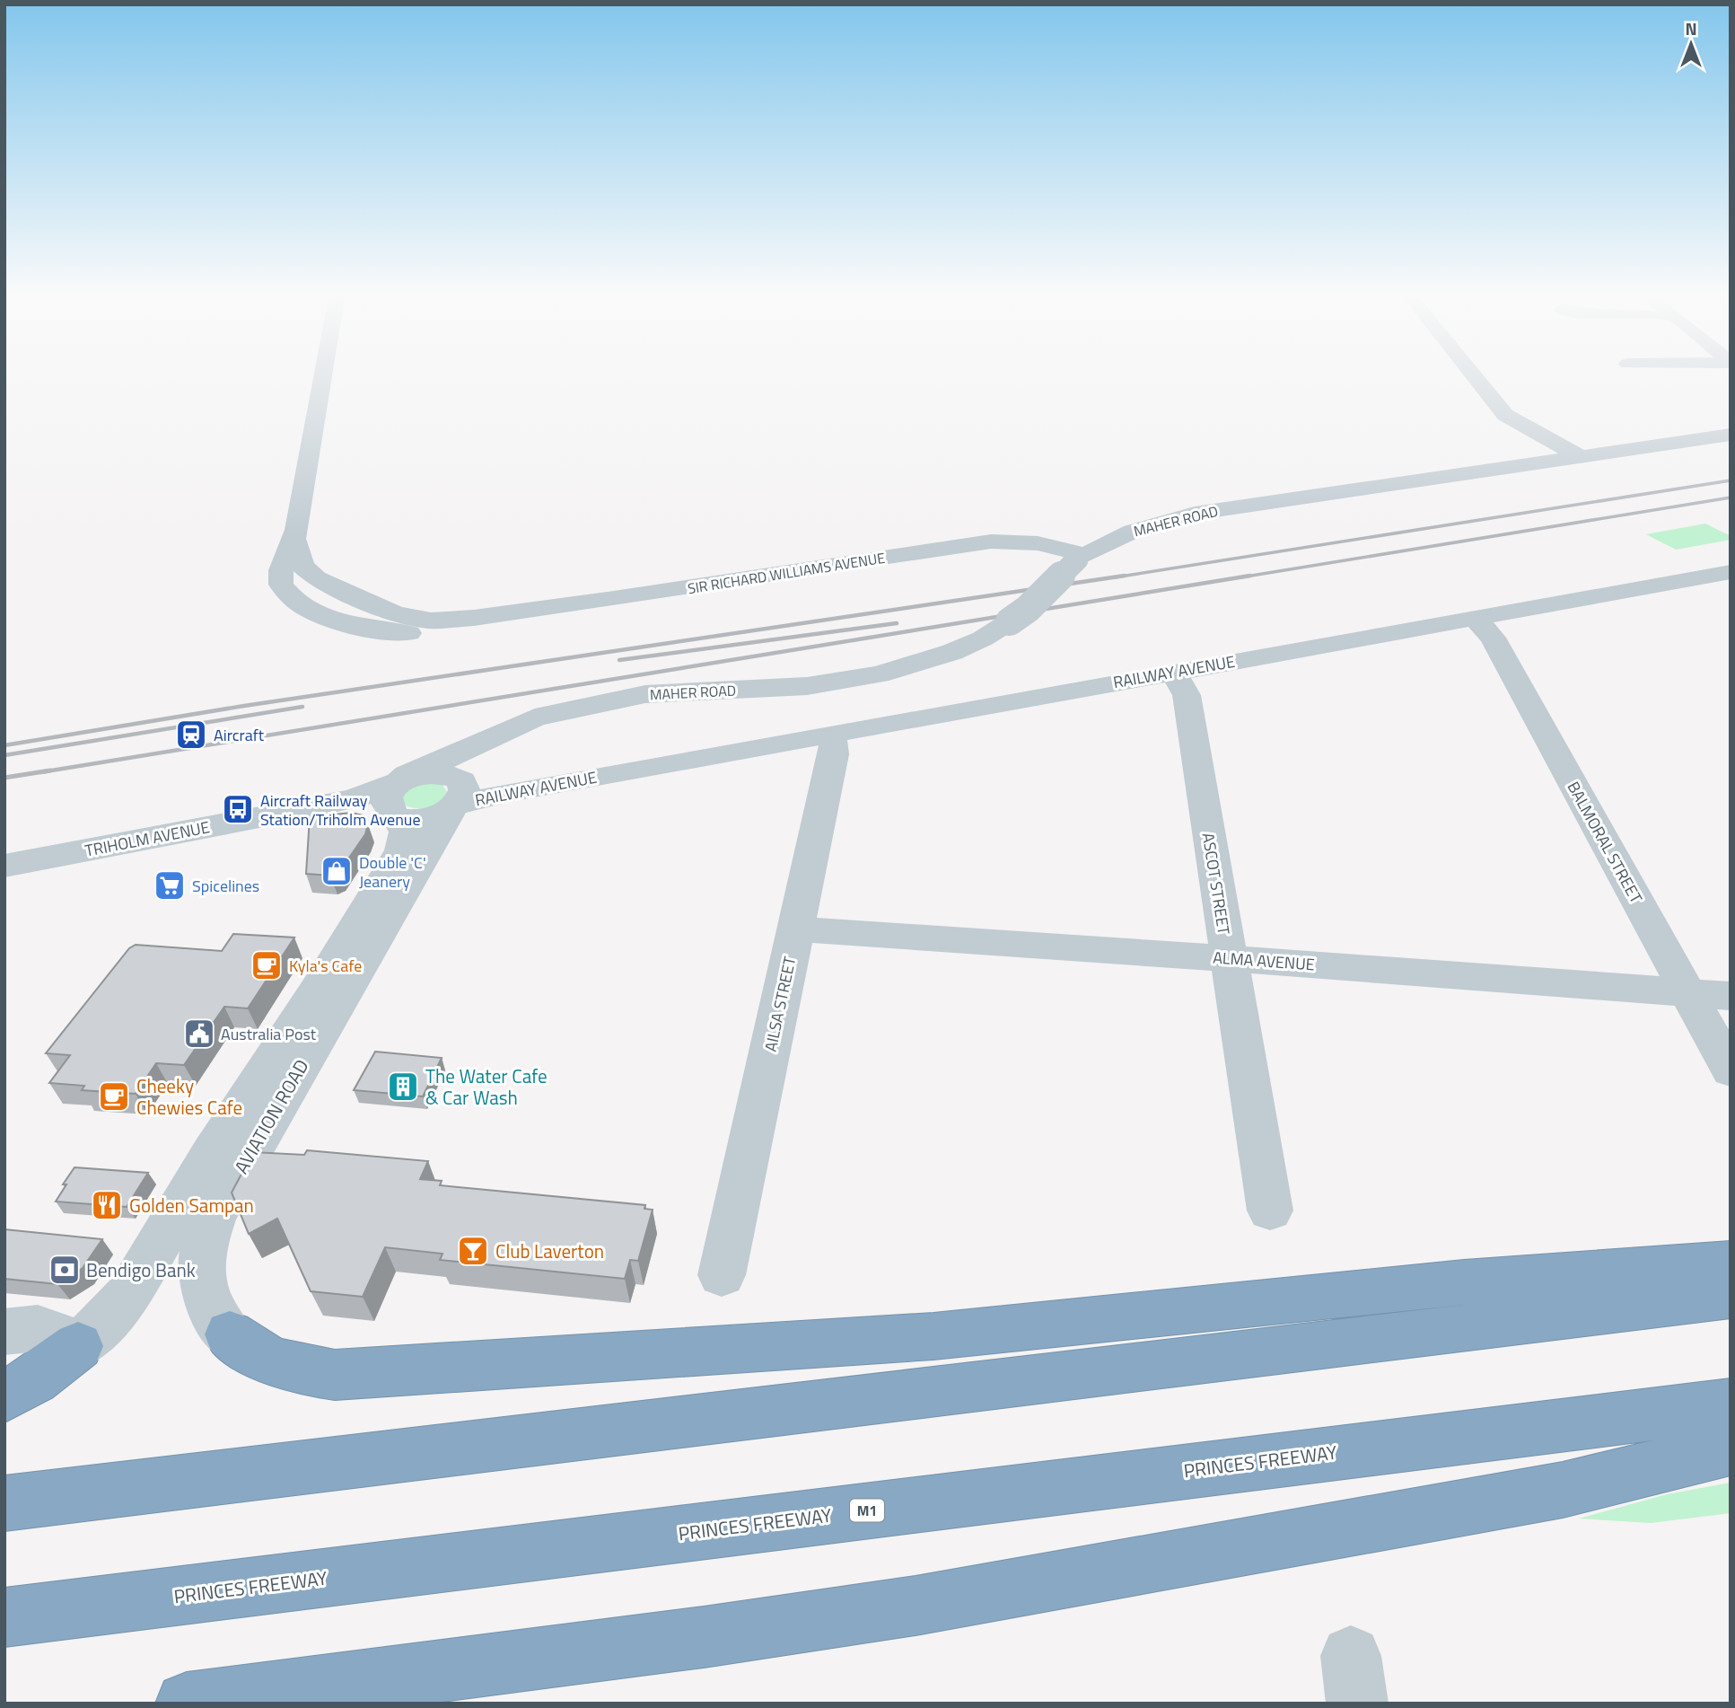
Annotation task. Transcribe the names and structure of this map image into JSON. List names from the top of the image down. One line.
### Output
{"streets":{"highway":["PRINCES FREEWAY","M1"],"street":["MAHER ROAD","SIR RICHARD WILLIAMS AVENUE","RAILWAY AVENUE","TRIHOLM AVENUE","BALMORAL STREET","ASCOT STREET","ALMA AVENUE","AILSA STREET","AVIATION ROAD"]},"crossings":[["MAHER ROAD","SIR RICHARD WILLIAMS AVENUE"],["MAHER ROAD","RAILWAY AVENUE"],["MAHER ROAD","TRIHOLM AVENUE"],["MAHER ROAD","AVIATION ROAD"],["RAILWAY AVENUE","BALMORAL STREET"],["RAILWAY AVENUE","ASCOT STREET"],["RAILWAY AVENUE","AILSA STREET"],["RAILWAY AVENUE","AVIATION ROAD"],["TRIHOLM AVENUE","AVIATION ROAD"],["BALMORAL STREET","ALMA AVENUE"],["ASCOT STREET","ALMA AVENUE"],["ALMA AVENUE","AILSA STREET"]],"places":{"station":["Aircraft"],"bus stop":["Aircraft Railway Station/Triholm Avenue"],"shop":["Double 'C' Jeanery"],"supermarket":["Spicelines"],"cafe":["Kyla's Cafe","Cheeky Chewies Cafe"],"public building":["Australia Post"],"building":["The Water Cafe & Car Wash"],"restaurant":["Golden Sampan"],"bar":["Club Laverton"],"bank":["Bendigo Bank"]},"north":"top"}
